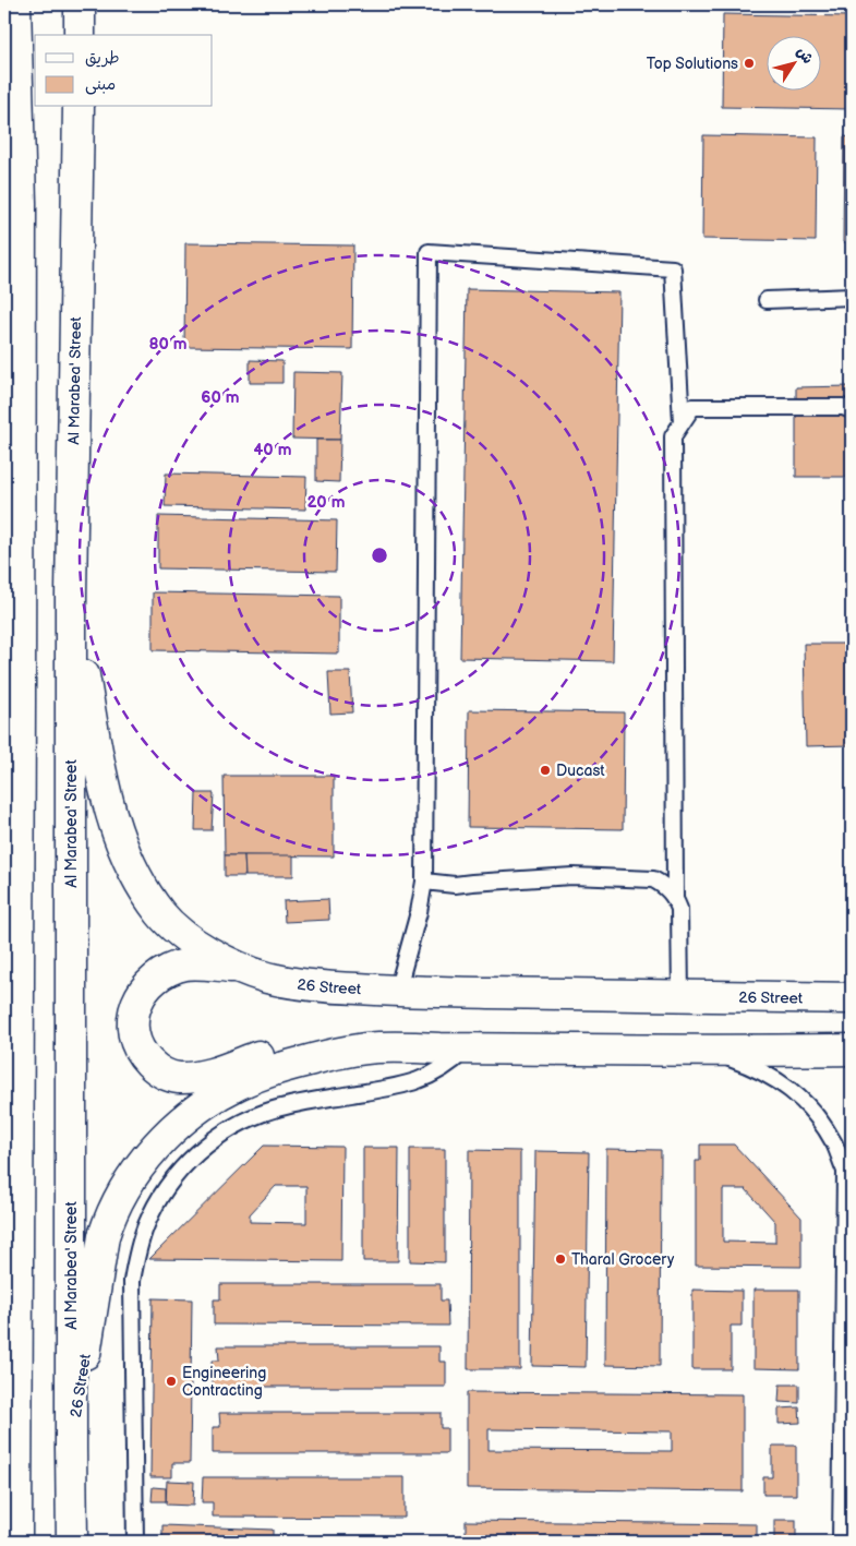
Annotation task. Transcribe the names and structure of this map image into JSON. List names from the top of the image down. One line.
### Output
{"streets":{"main road":["Al Marabea' Street","26 Street"]},"crossings":[["Al Marabea' Street","26 Street"]],"places":["Top Solutions","Ducast","Tharal Grocery","Engineering Contracting"],"legend":["طريق","مبنى"],"north":"top right","rings":["80 m","60 m","40 m","20 m"]}
